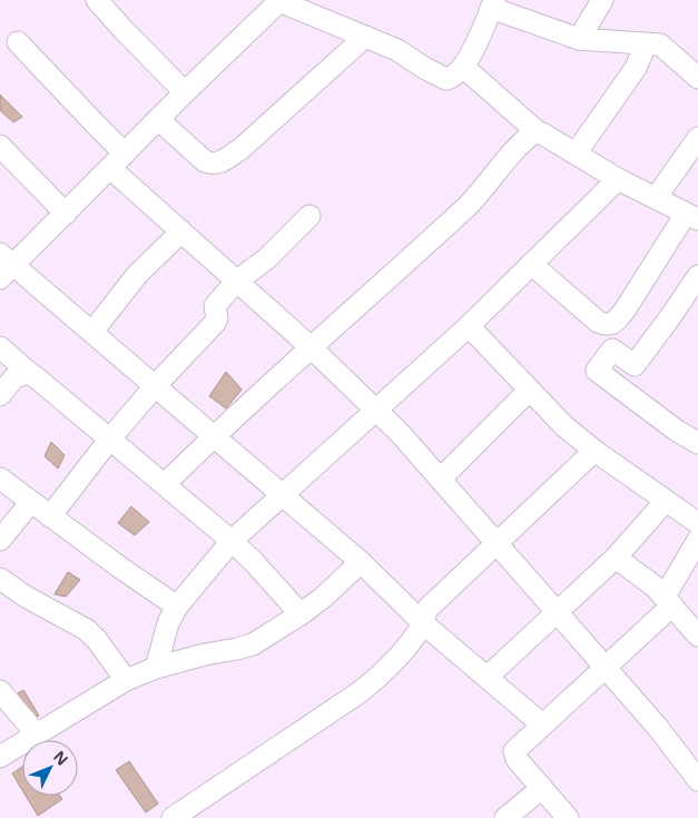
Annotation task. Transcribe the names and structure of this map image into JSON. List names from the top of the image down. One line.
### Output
{"north":"top right"}
